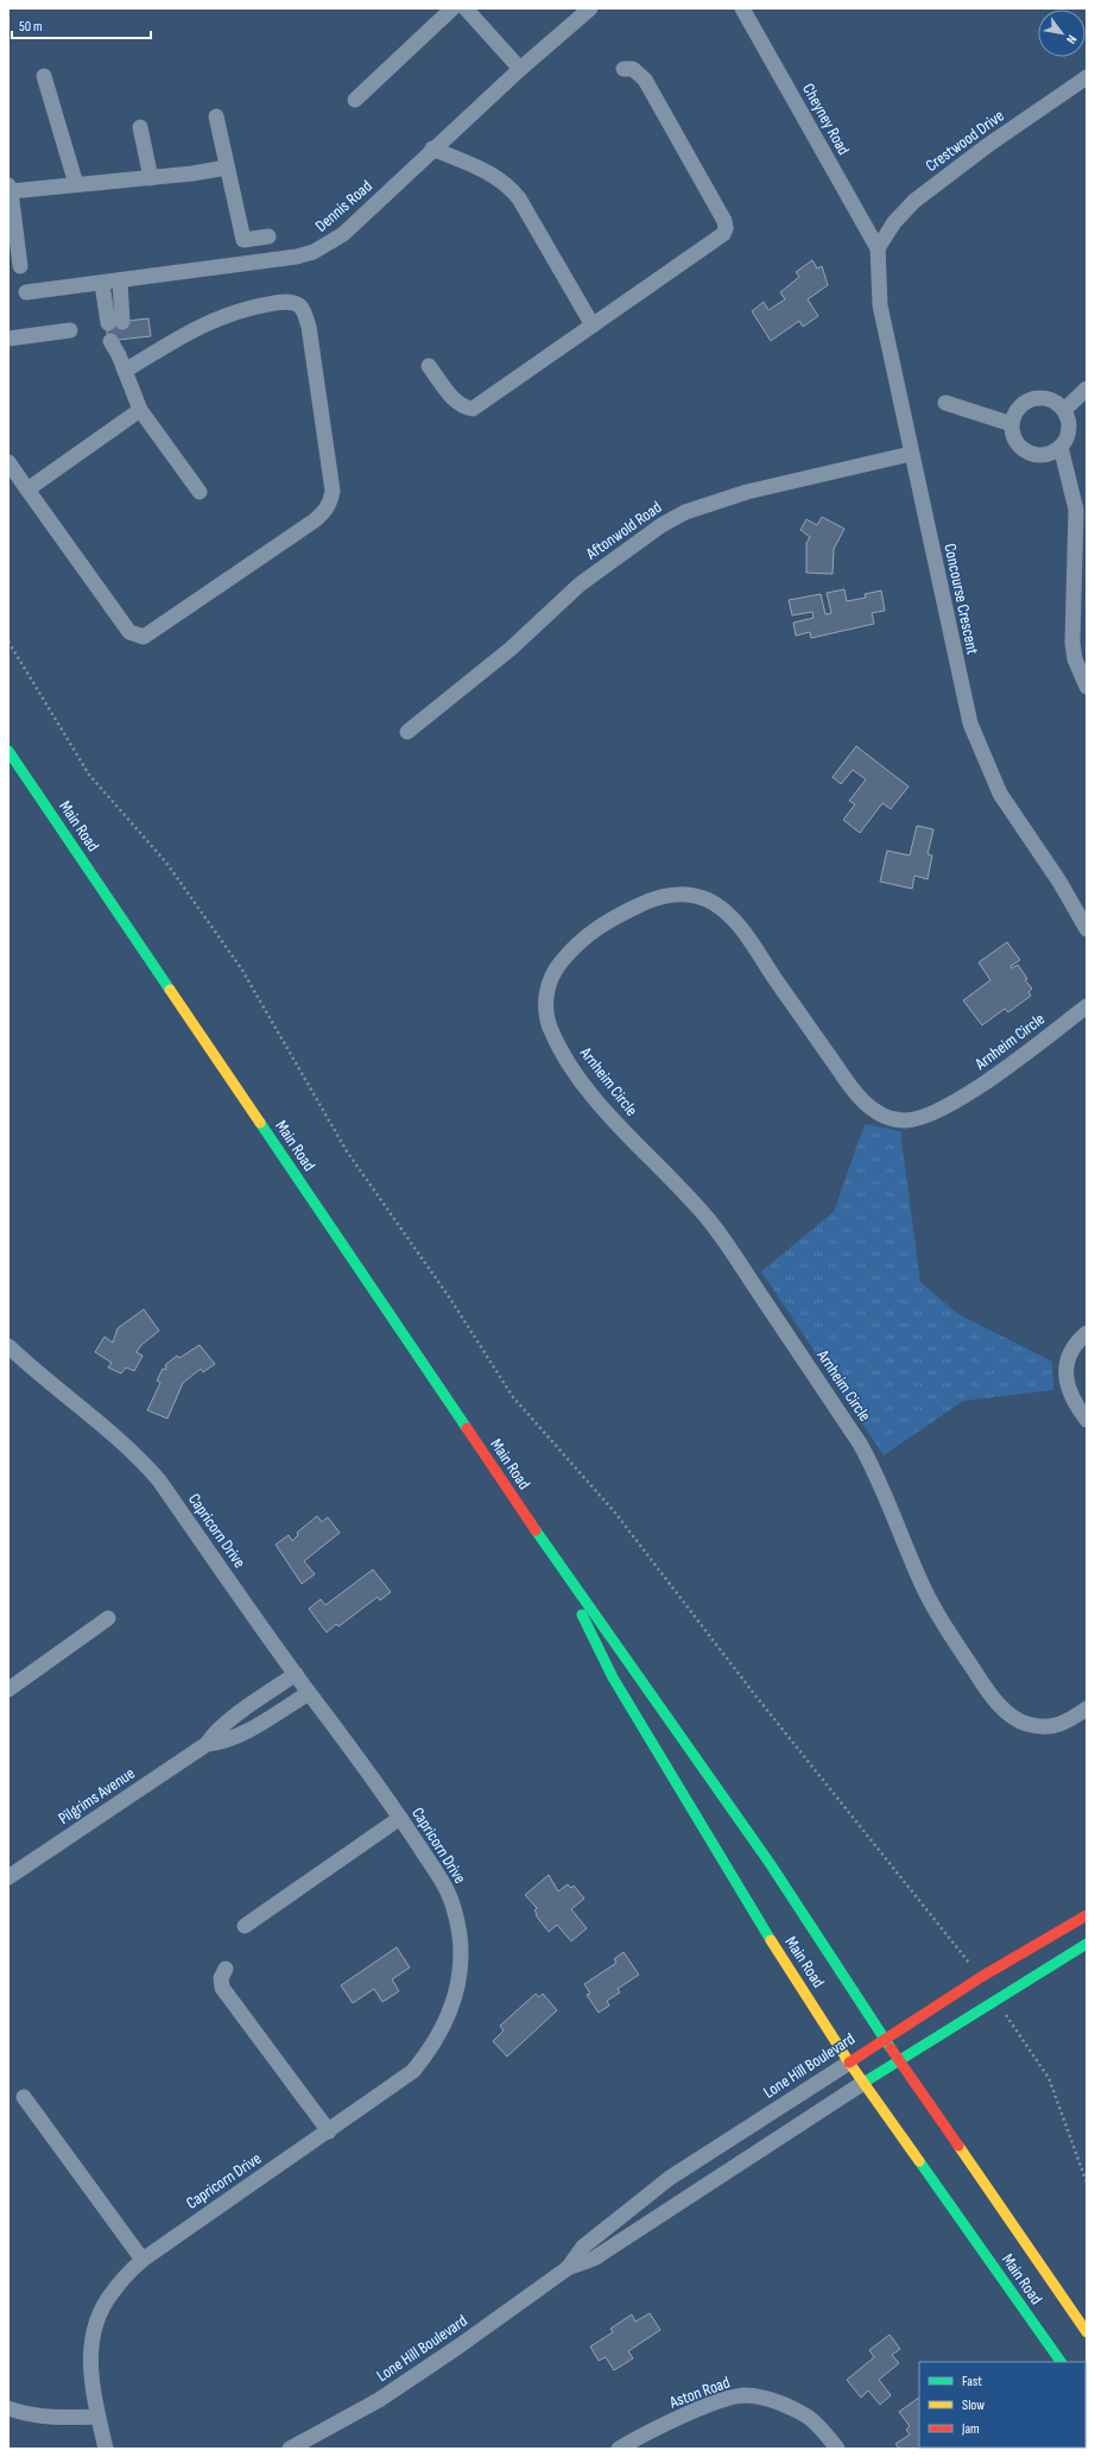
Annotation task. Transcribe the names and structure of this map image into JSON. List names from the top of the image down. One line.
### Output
{"streets":{"main road":["Main Road","Lone Hill Boulevard"],"street":["Cheyney Road","Crestwood Drive","Dennis Road","Aftonwold Road","Concourse Crescent","Arnheim Circle","Capricorn Drive","Pilgrims Avenue","Aston Road"]},"crossings":[["Cheyney Road","Crestwood Drive"],["Cheyney Road","Concourse Crescent"],["Crestwood Drive","Concourse Crescent"],["Aftonwold Road","Concourse Crescent"],["Main Road","Lone Hill Boulevard"],["Capricorn Drive","Pilgrims Avenue"]],"legend":["Fast","Slow","Jam"],"scale_bar":"50 m","north":"bottom right"}
